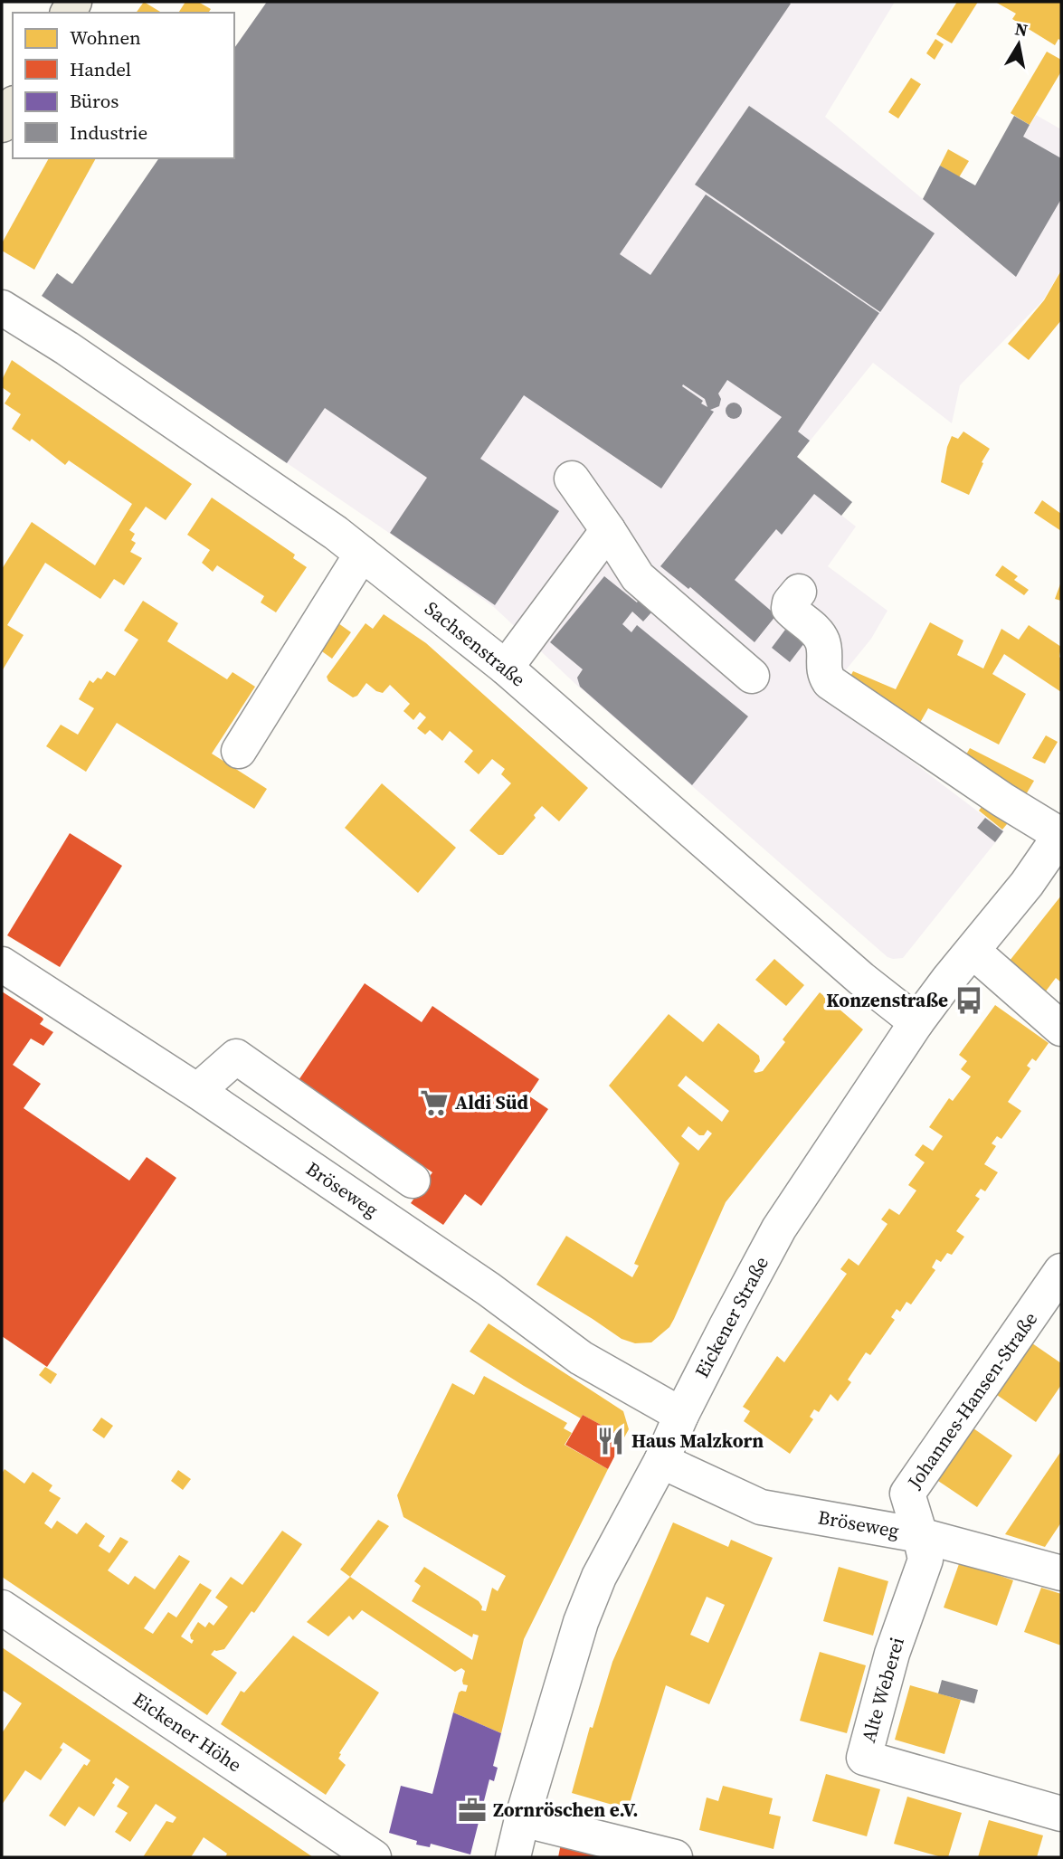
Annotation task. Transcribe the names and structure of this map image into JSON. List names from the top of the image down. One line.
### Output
{"streets":{"street":["Sachsenstraße","Bröseweg","Eickener Straße","Johannes-Hansen-Straße","Alte Weberei","Eickener Höhe"]},"crossings":[["Sachsenstraße","Eickener Straße"],["Bröseweg","Eickener Straße"],["Bröseweg","Johannes-Hansen-Straße"],["Bröseweg","Alte Weberei"],["Johannes-Hansen-Straße","Alte Weberei"]],"places":{"bus stop":["Konzenstraße"],"supermarket":["Aldi Süd"],"restaurant":["Haus Malzkorn"],"office":["Zornröschen e.V."]},"legend":["Wohnen","Handel","Büros","Industrie"],"north":"top"}
